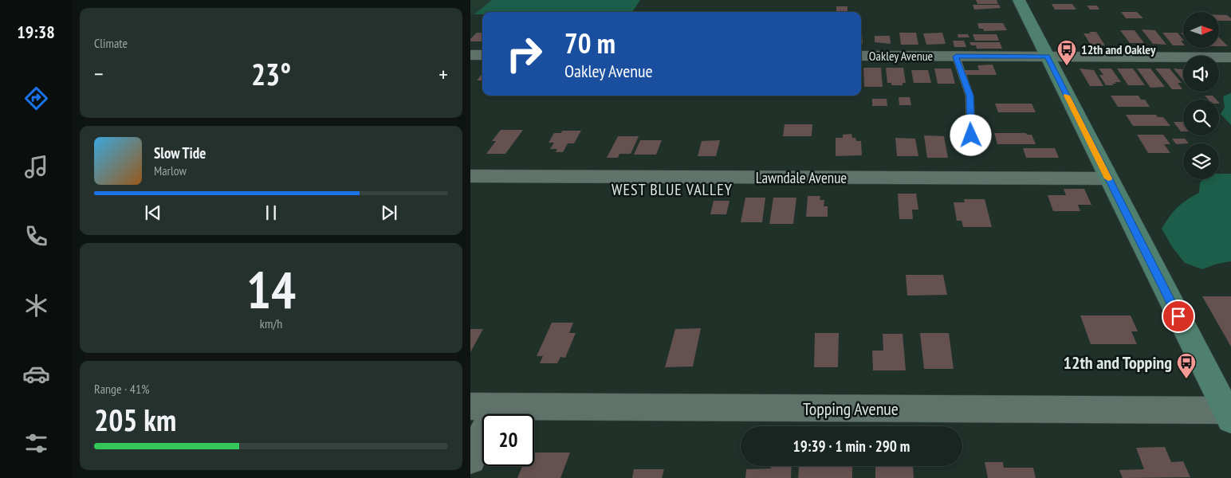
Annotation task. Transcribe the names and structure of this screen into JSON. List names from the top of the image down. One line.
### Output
{"streets":{"street":["Oakley Avenue","Lawndale Avenue","Topping Avenue"]},"districts":["WEST BLUE VALLEY"],"places":{"bus stop":["12th and Oakley","12th and Topping"]},"north":"right","page":{"tabs":"19:38","tile":["Climate",["14","km/h"],["Range · 41%","205 km"]],"turn":["70 m","Oakley Avenue"],"heat":["−","23°","+"],"song":["Slow Tide","Marlow"],"limit":"20","trip":"19:39 · 1 min · 290 m"}}
